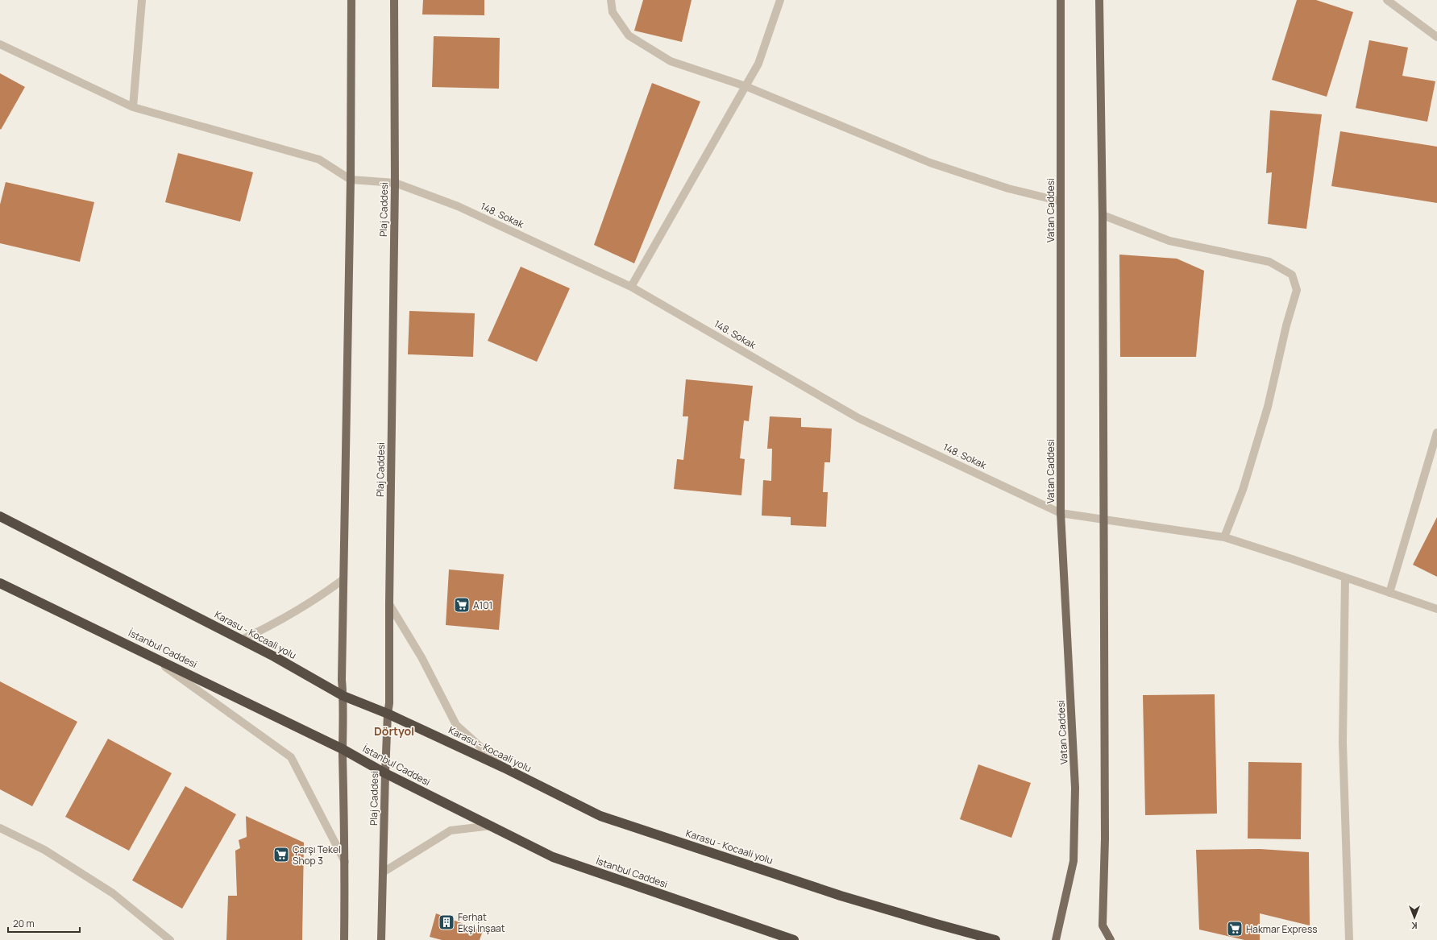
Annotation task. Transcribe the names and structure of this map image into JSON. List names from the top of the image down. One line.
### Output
{"streets":{"highway":["Karasu - Kocaali yolu","İstanbul Caddesi"],"main road":["Plaj Caddesi","Vatan Caddesi"],"street":["148. Sokak"]},"crossings":[["Plaj Caddesi","148. Sokak"],["Plaj Caddesi","Karasu - Kocaali yolu"],["Plaj Caddesi","İstanbul Caddesi"],["Vatan Caddesi","148. Sokak"]],"districts":["Dörtyol"],"places":{"supermarket":["A101","Çarşı Tekel Shop 3","Hakmar Express"],"building":["Ferhat Ekşi İnşaat"]},"scale_bar":"20 m","north":"bottom"}
